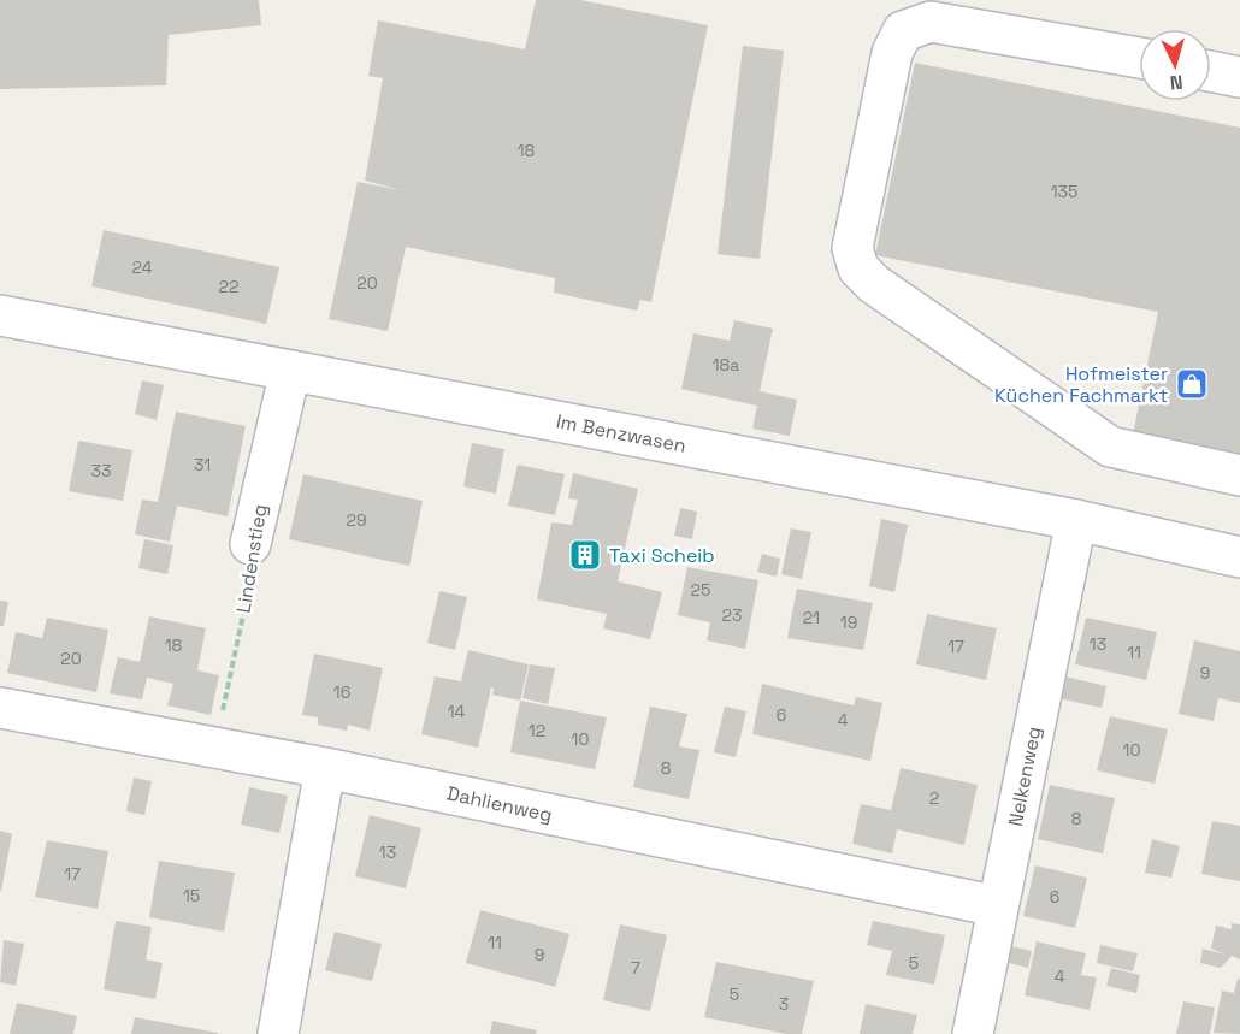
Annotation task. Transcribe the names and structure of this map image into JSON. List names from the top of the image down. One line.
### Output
{"streets":{"street":["Im Benzwasen","Lindenstieg","Nelkenweg","Dahlienweg"]},"crossings":[["Im Benzwasen","Lindenstieg"],["Im Benzwasen","Nelkenweg"],["Lindenstieg","Dahlienweg"],["Nelkenweg","Dahlienweg"]],"places":{"shop":["Hofmeister Küchen Fachmarkt"],"building":["Taxi Scheib"]},"house_numbers":["18","135","24","20","22","18a","31","33","29","25","23","21","19","13","18","17","11","20","9","16","14","6","4","12","10","10","8","2","8","13","17","15","6","11","9","5","7","4","5","3"],"north":"bottom"}
